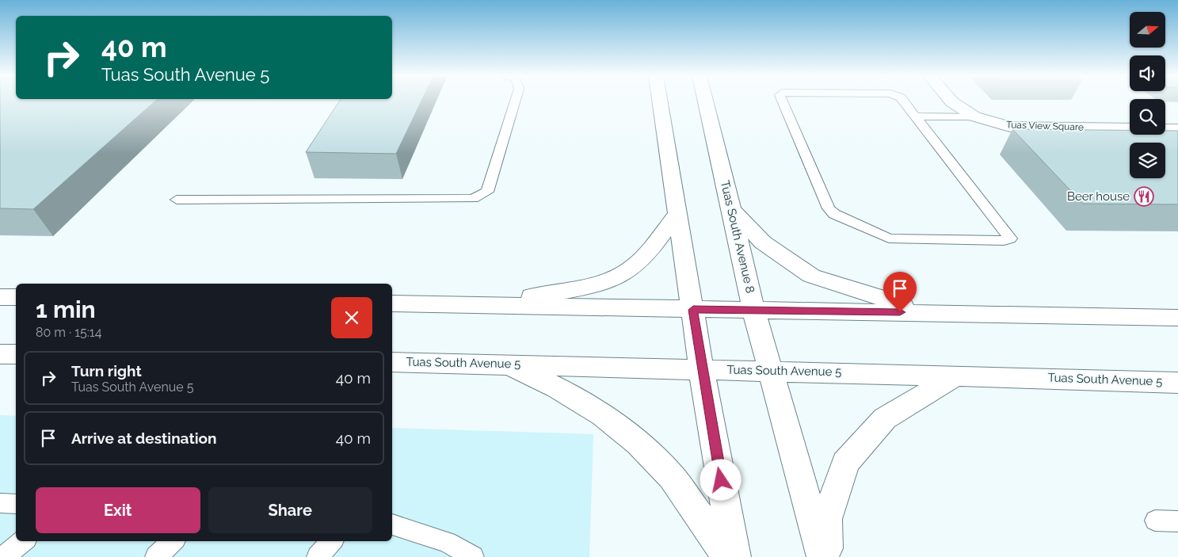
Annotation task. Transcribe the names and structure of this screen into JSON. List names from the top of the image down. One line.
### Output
{"streets":{"main road":["Tuas View Square","Tuas South Avenue 8","Tuas South Avenue 5"]},"crossings":[["Tuas South Avenue 8","Tuas South Avenue 5"]],"places":{"restaurant":["Beer house"]},"north":"right","page":{"turn":["40 m","Tuas South Avenue 5"],"heading":["1 min","80 m · 15:14"],"list":[{"name":"Turn right","note":"Tuas South Avenue 5","value":"40 m"},{"name":"Arrive at destination","value":"40 m"}],"buttons":["Exit","Share"]}}
